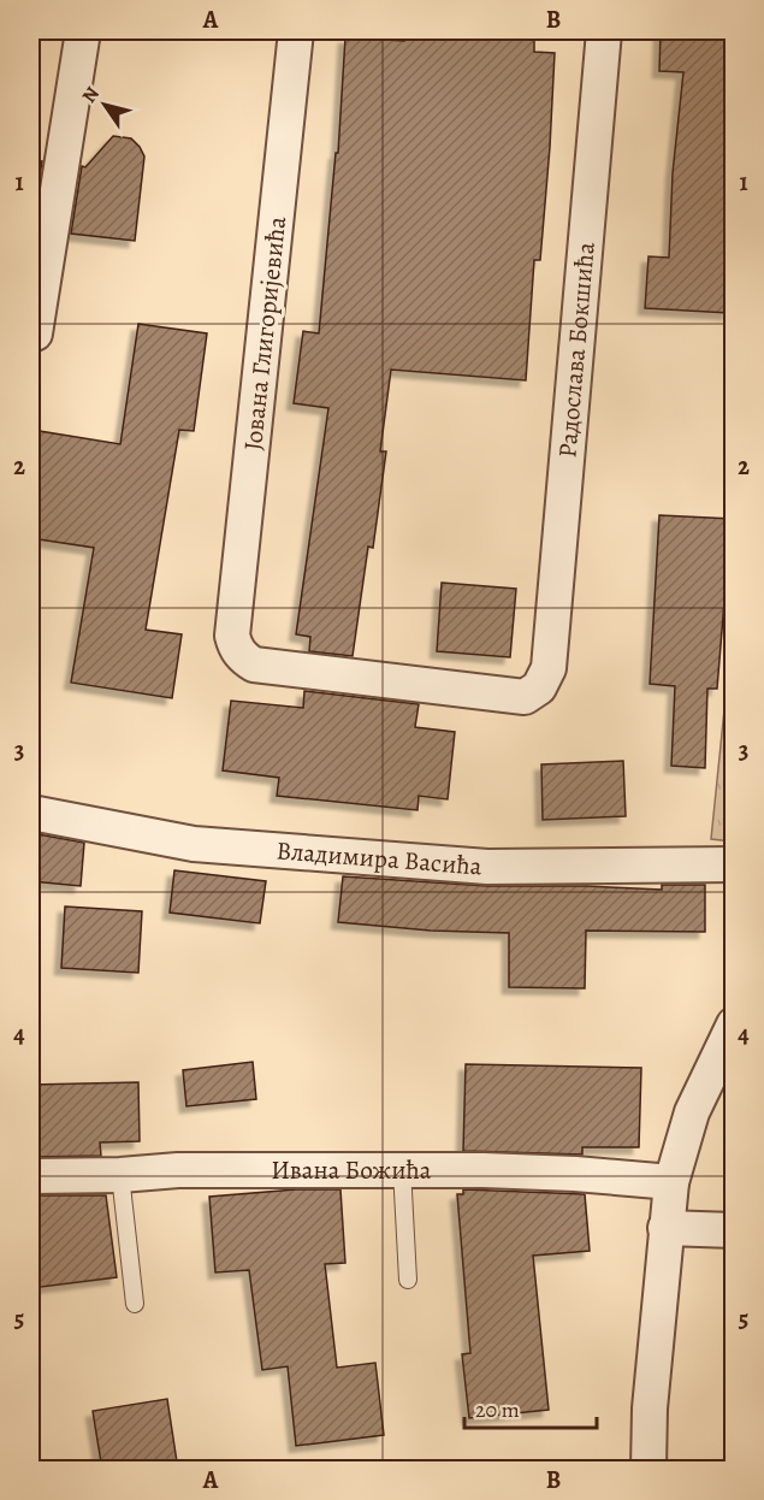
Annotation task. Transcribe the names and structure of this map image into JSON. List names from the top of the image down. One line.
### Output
{"streets":{"street":["Јована Глигоријевића","Радослава Бокшића","Владимира Васића","Ивана Божића"]},"crossings":[["Јована Глигоријевића","Радослава Бокшића"]],"scale_bar":"20 m","north":"top left","grid":{"columns":["A","B"],"rows":["1","2","3","4","5"]}}
